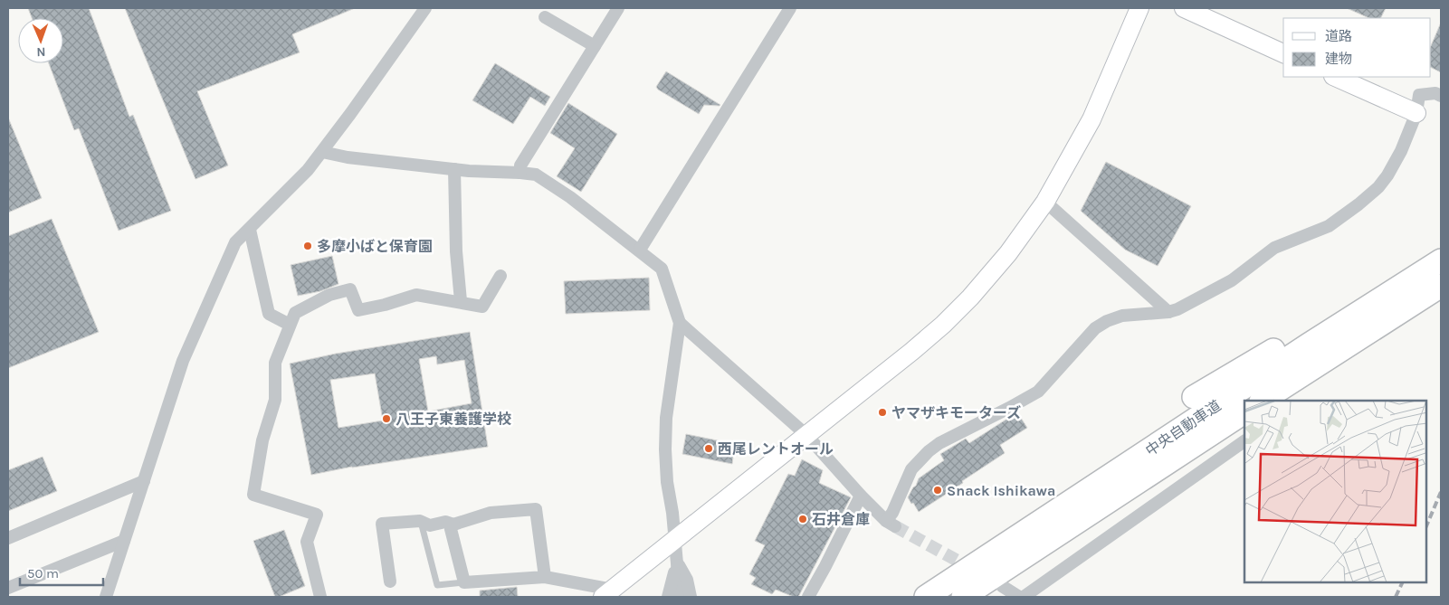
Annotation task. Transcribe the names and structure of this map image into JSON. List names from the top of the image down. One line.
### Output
{"streets":{"highway":["中央自動車道"]},"places":["多摩小ばと保育園","ヤマザキモーターズ","八王子東養護学校","西尾レントオール","Snack Ishikawa","石井倉庫"],"legend":["道路","建物"],"scale_bar":"50 m","north":"bottom"}
